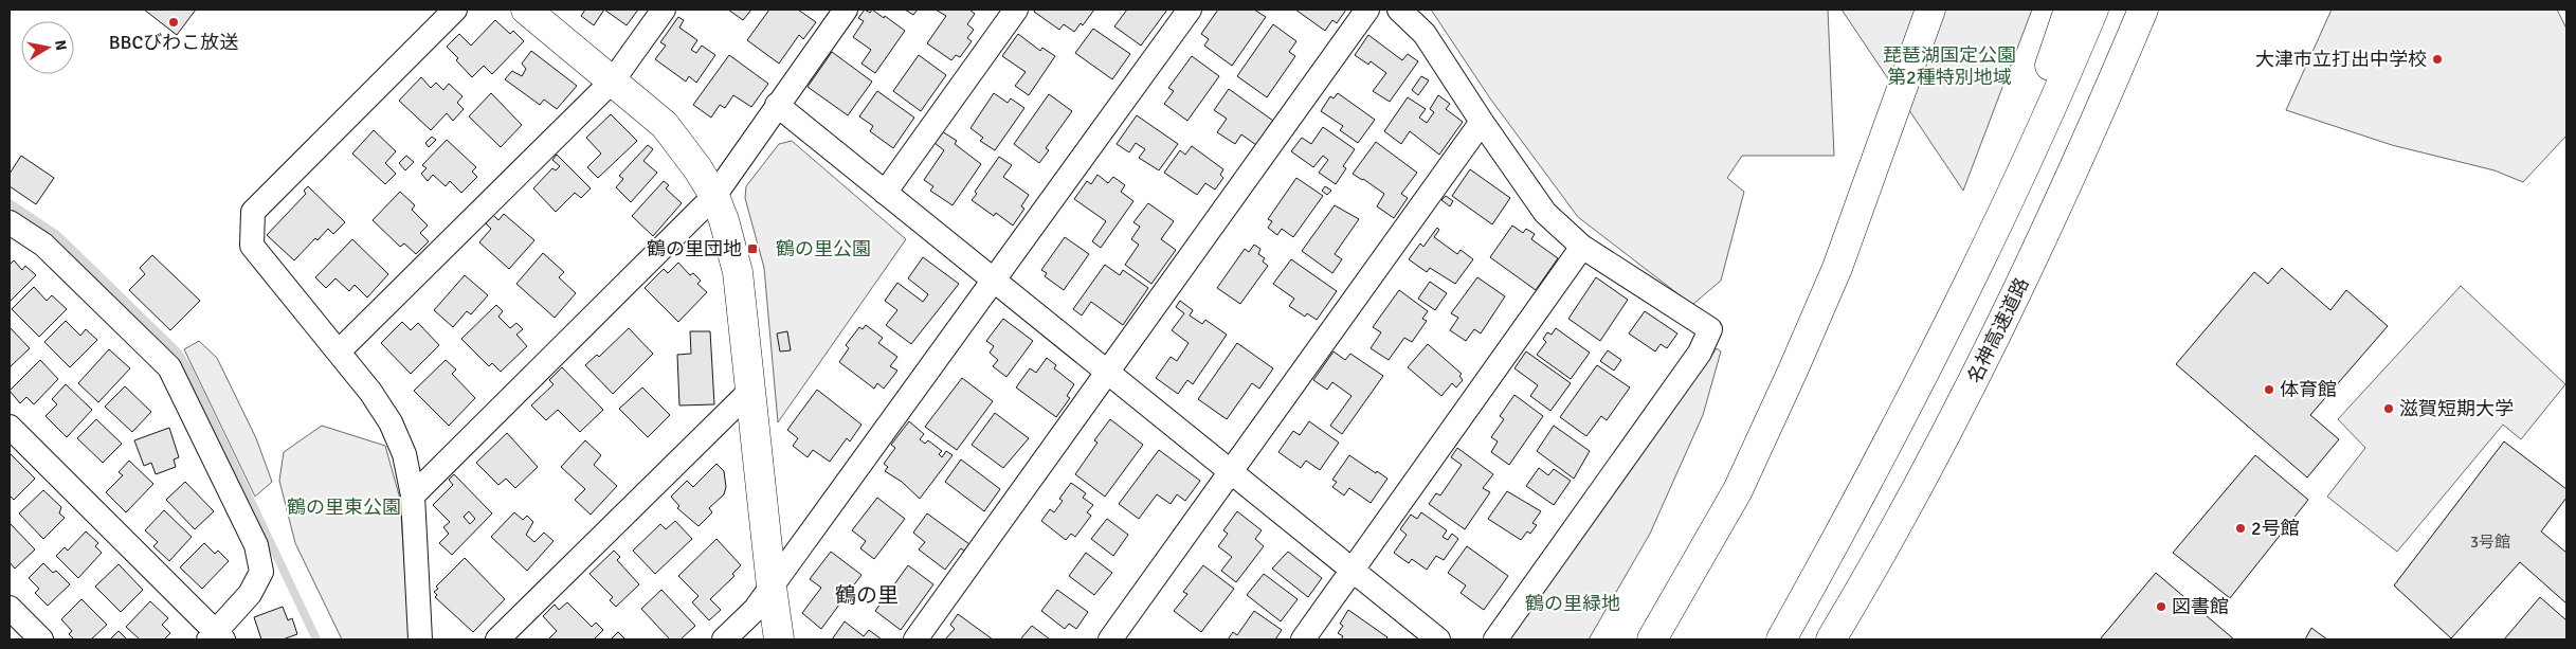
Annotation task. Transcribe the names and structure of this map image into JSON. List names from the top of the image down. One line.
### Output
{"streets":{"main road":["名神高速道路"]},"districts":["鶴の里"],"parks":["琵琶湖国定公園 第2種特別地域","鶴の里公園","鶴の里東公園","鶴の里緑地"],"places":{"other":["BBCびわこ放送","大津市立打出中学校","体育館","滋賀短期大学","2号館","図書館"],"transit":["鶴の里団地"]},"house_numbers":["3号館"],"north":"right"}
